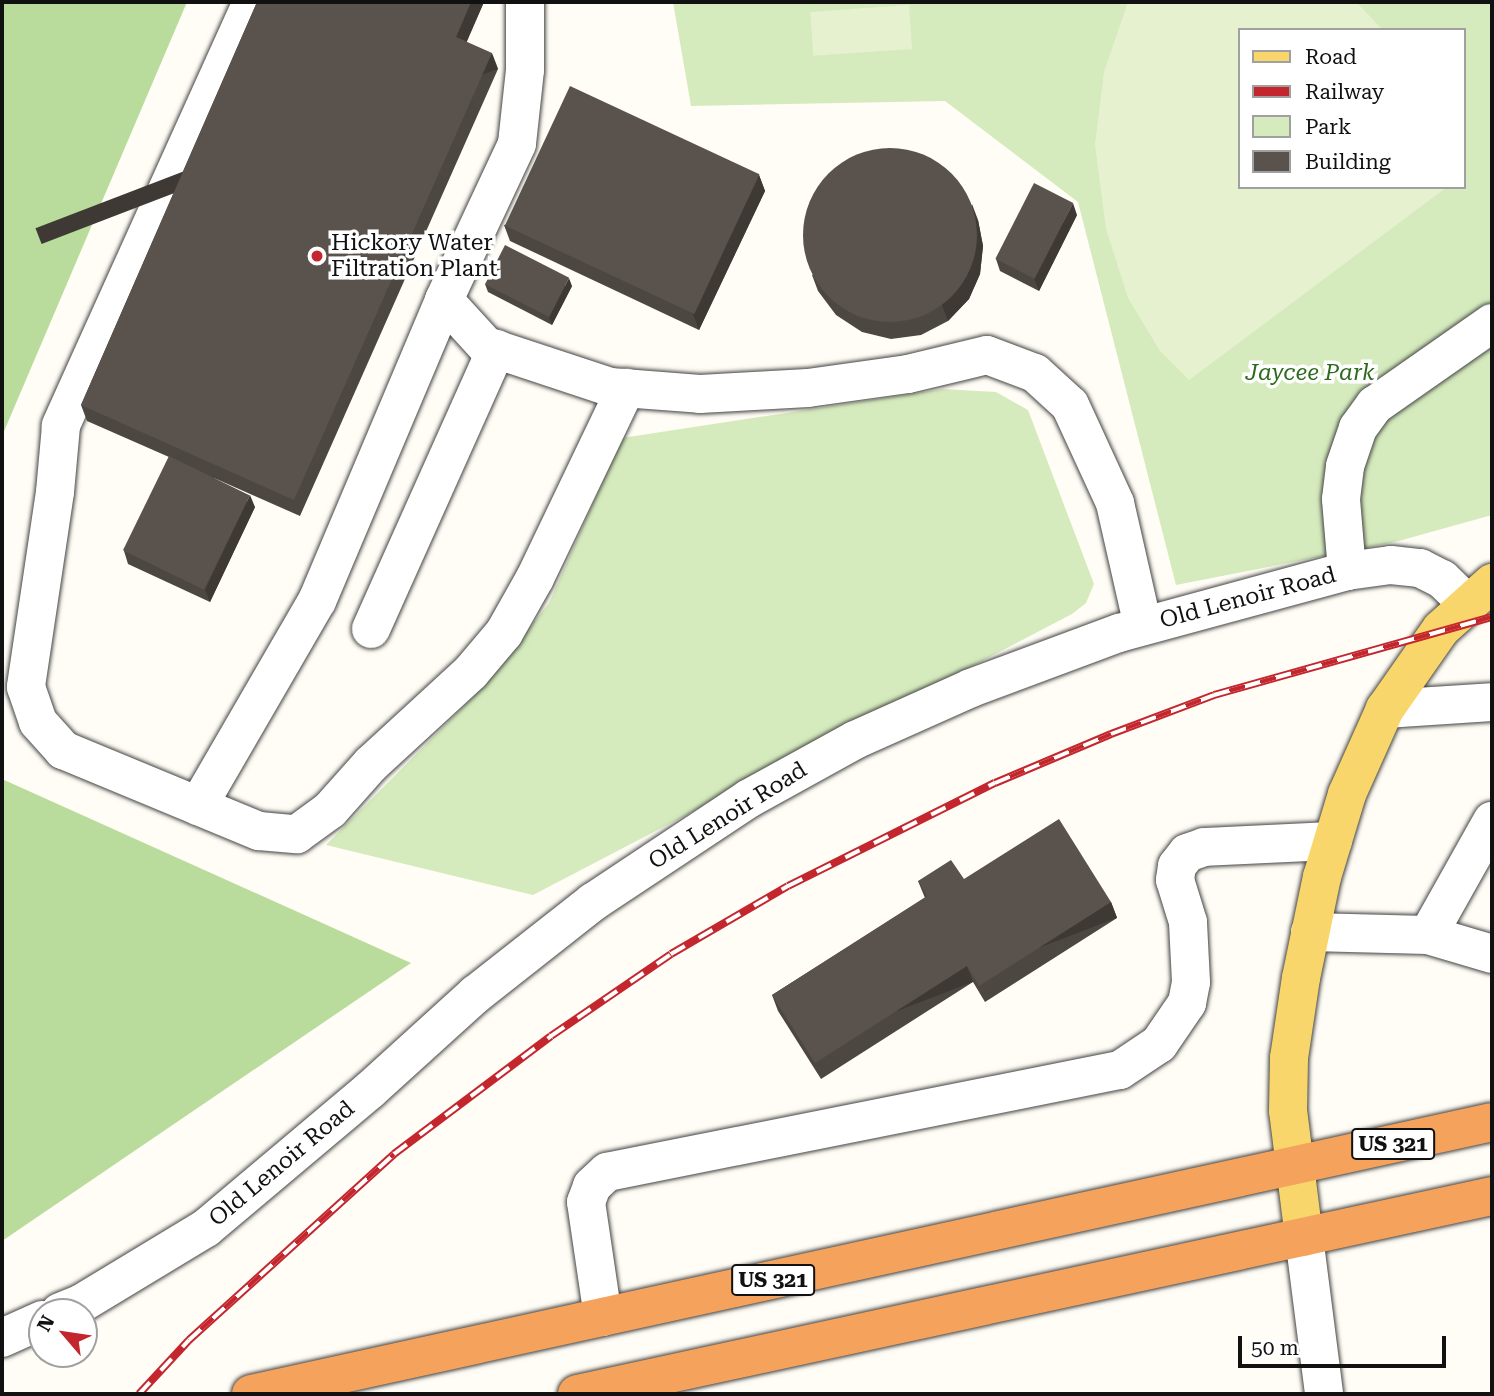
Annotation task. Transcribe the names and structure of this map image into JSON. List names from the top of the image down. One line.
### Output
{"streets":{"highway":["US 321"],"street":["Old Lenoir Road"]},"parks":["Jaycee Park"],"places":["Hickory Water Filtration Plant"],"legend":["Road","Railway","Park","Building"],"scale_bar":"50 m","north":"top left"}
